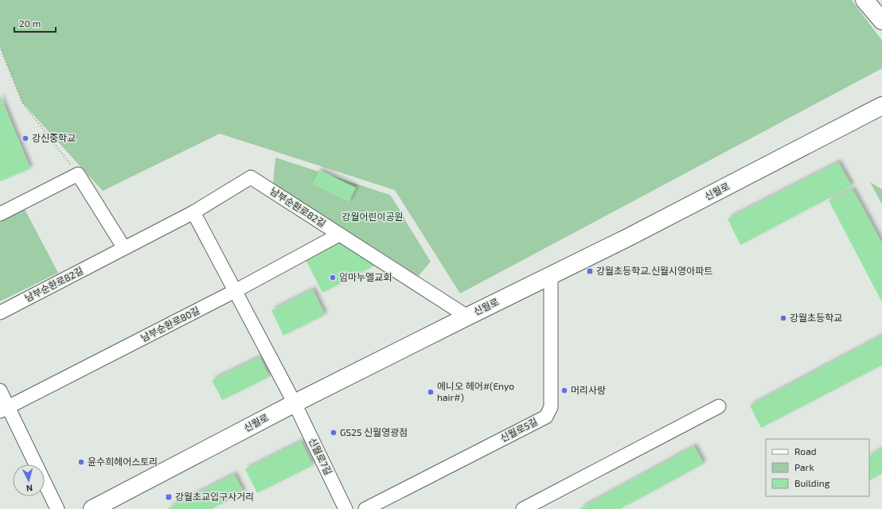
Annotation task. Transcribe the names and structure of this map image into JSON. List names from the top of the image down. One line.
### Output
{"streets":{"main road":["신월로"],"street":["남부순환로82길","남부순환로80길","신월로5길","신월로7길"]},"crossings":[["신월로","남부순환로82길"],["신월로","신월로5길"],["신월로","신월로7길"],["남부순환로82길","남부순환로80길"],["남부순환로82길","신월로7길"],["남부순환로80길","신월로7길"]],"parks":["강월어린이공원"],"places":{"other":["강신중학교","임마누엘교회","강월초등학교","머리사랑","에니오 헤어#(Enyo hair#)","GS25 신월영광점","윤수희헤어스토리"],"transit":["강월초등학교.신월시영아파트","강월초교입구사거리"]},"legend":["Road","Park","Building"],"scale_bar":"20 m","north":"bottom"}
